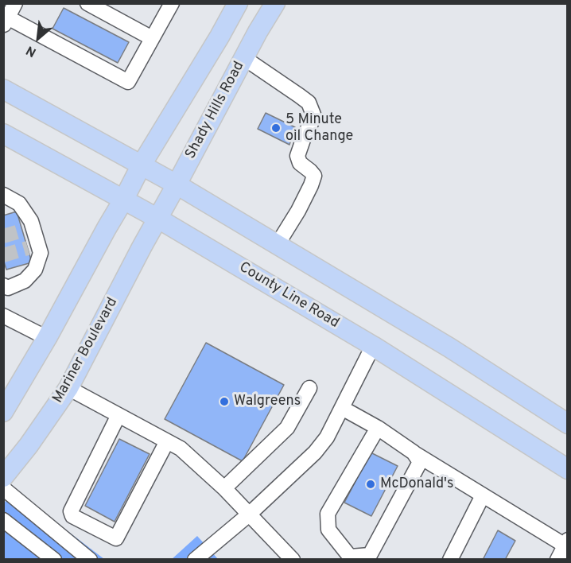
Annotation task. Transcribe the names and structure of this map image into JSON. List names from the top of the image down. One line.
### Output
{"streets":{"main road":["Shady Hills Road","County Line Road","Mariner Boulevard"]},"crossings":[["Shady Hills Road","County Line Road"],["Shady Hills Road","Mariner Boulevard"],["County Line Road","Mariner Boulevard"]],"places":["5 Minute oil Change","Walgreens","McDonald's"],"north":"bottom left"}
